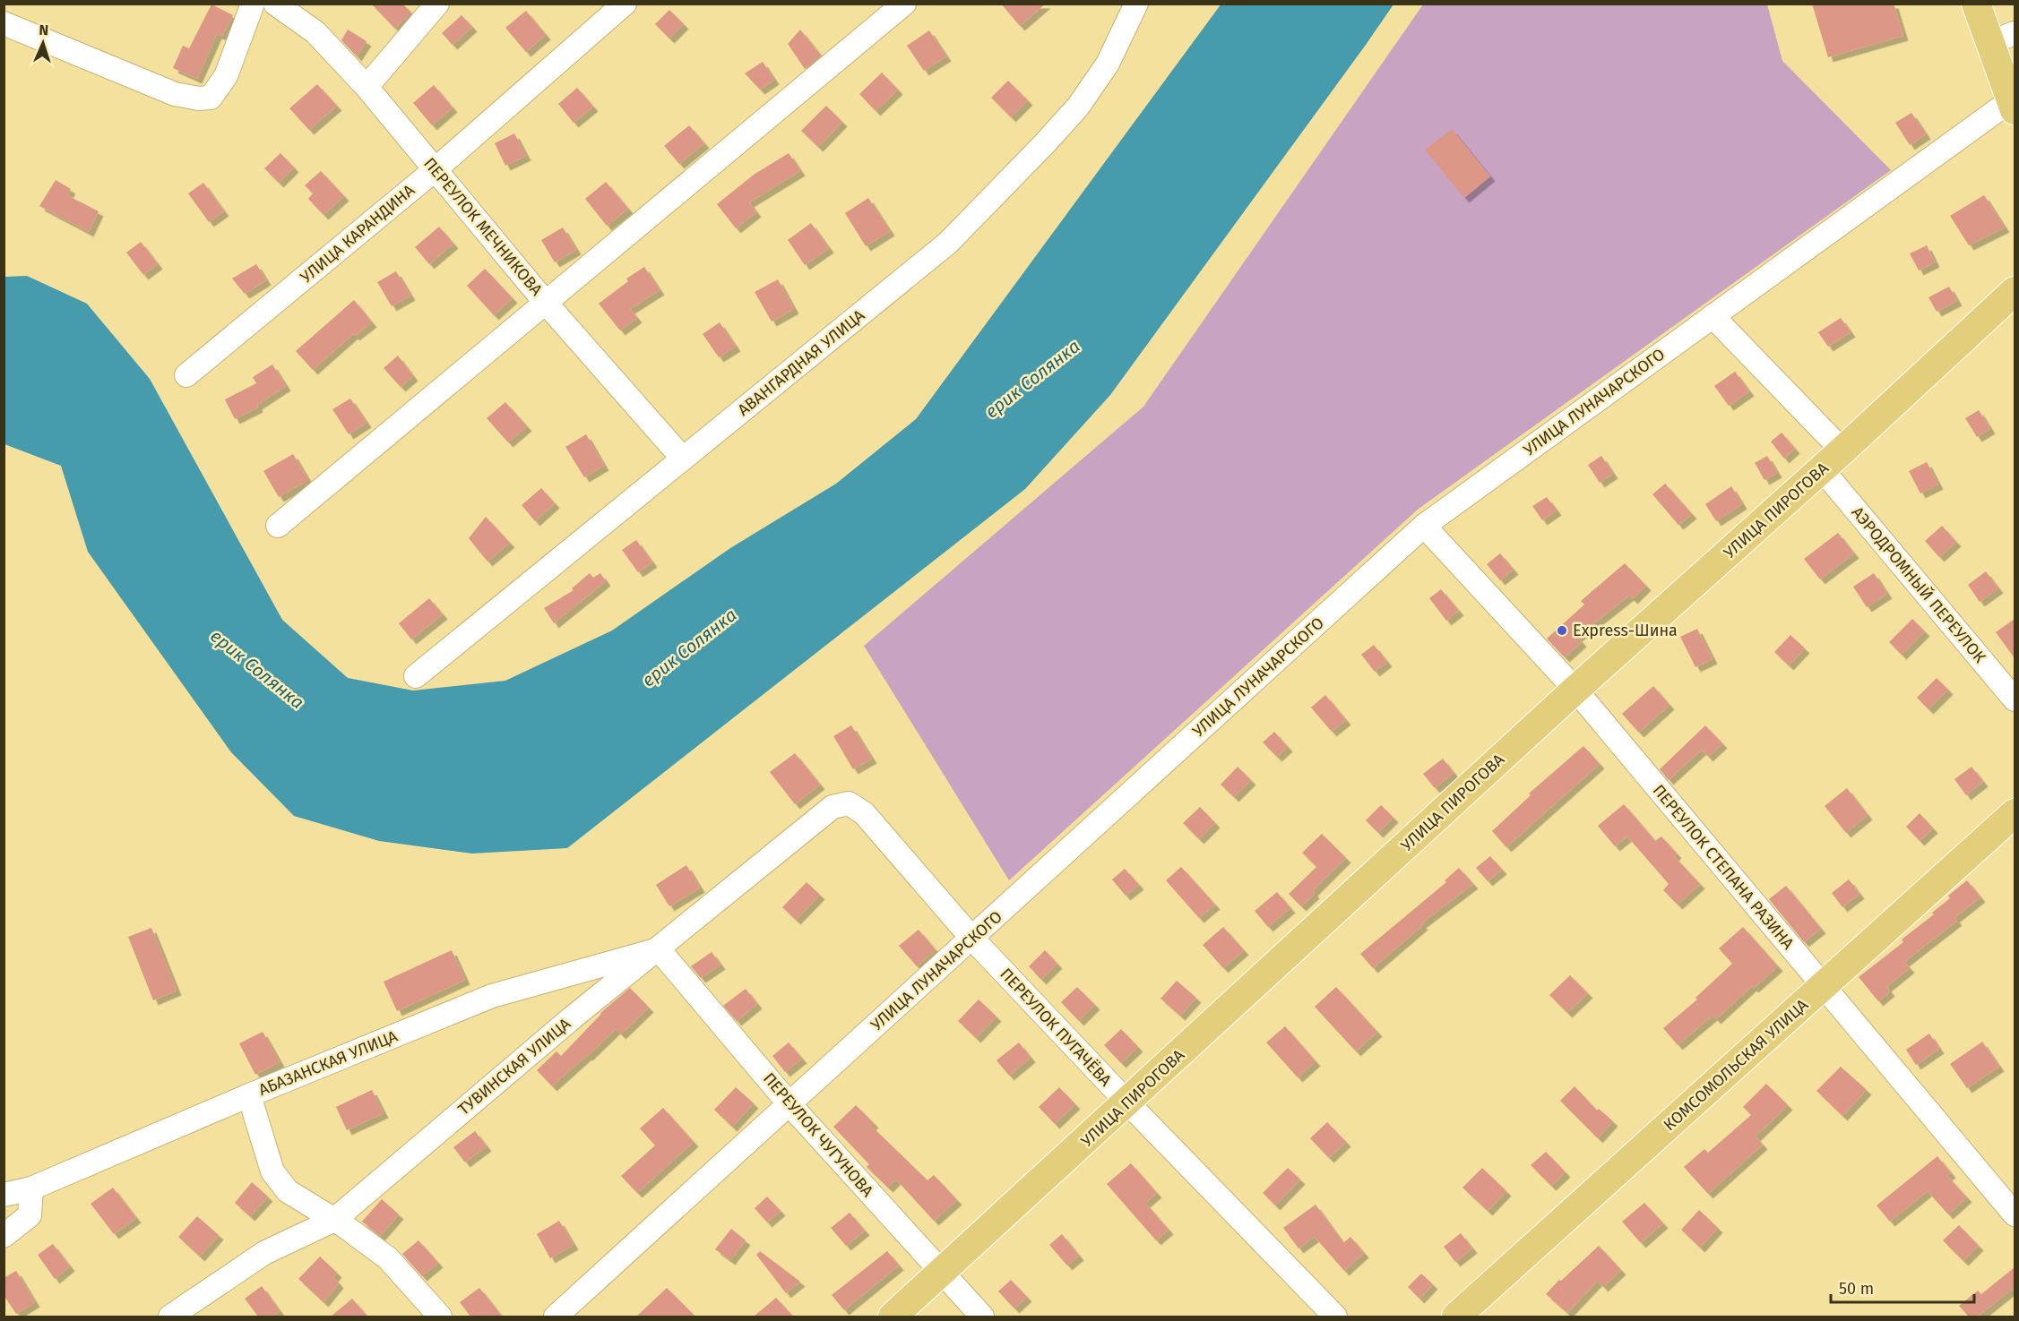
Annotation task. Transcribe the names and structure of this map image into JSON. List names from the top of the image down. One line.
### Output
{"streets":{"main road":["УЛИЦА ПИРОГОВА","КОМСОМОЛЬСКАЯ УЛИЦА"],"street":["ПЕРЕУЛОК МЕЧНИКОВА","УЛИЦА КАРАНДИНА","АВАНГАРДНАЯ УЛИЦА","УЛИЦА ЛУНАЧАРСКОГО","АЭРОДРОМНЫЙ ПЕРЕУЛОК","ПЕРЕУЛОК СТЕПАНА РАЗИНА","ПЕРЕУЛОК ПУГАЧЁВА","АБАЗАНСКАЯ УЛИЦА","ТУВИНСКАЯ УЛИЦА","ПЕРЕУЛОК ЧУГУНОВА"]},"crossings":[["ПЕРЕУЛОК МЕЧНИКОВА","УЛИЦА КАРАНДИНА"],["ПЕРЕУЛОК МЕЧНИКОВА","АВАНГАРДНАЯ УЛИЦА"],["УЛИЦА ЛУНАЧАРСКОГО","ПЕРЕУЛОК СТЕПАНА РАЗИНА"],["УЛИЦА ЛУНАЧАРСКОГО","ПЕРЕУЛОК ПУГАЧЁВА"],["УЛИЦА ЛУНАЧАРСКОГО","ПЕРЕУЛОК ЧУГУНОВА"],["УЛИЦА ПИРОГОВА","АЭРОДРОМНЫЙ ПЕРЕУЛОК"],["УЛИЦА ПИРОГОВА","ПЕРЕУЛОК СТЕПАНА РАЗИНА"],["УЛИЦА ПИРОГОВА","ПЕРЕУЛОК ПУГАЧЁВА"],["УЛИЦА ПИРОГОВА","ПЕРЕУЛОК ЧУГУНОВА"],["ПЕРЕУЛОК СТЕПАНА РАЗИНА","КОМСОМОЛЬСКАЯ УЛИЦА"],["ПЕРЕУЛОК ПУГАЧЁВА","ТУВИНСКАЯ УЛИЦА"],["АБАЗАНСКАЯ УЛИЦА","ТУВИНСКАЯ УЛИЦА"],["АБАЗАНСКАЯ УЛИЦА","ПЕРЕУЛОК ЧУГУНОВА"],["ТУВИНСКАЯ УЛИЦА","ПЕРЕУЛОК ЧУГУНОВА"]],"water":["ерик Солянка"],"places":["Express-Шина"],"scale_bar":"50 m","north":"top"}
